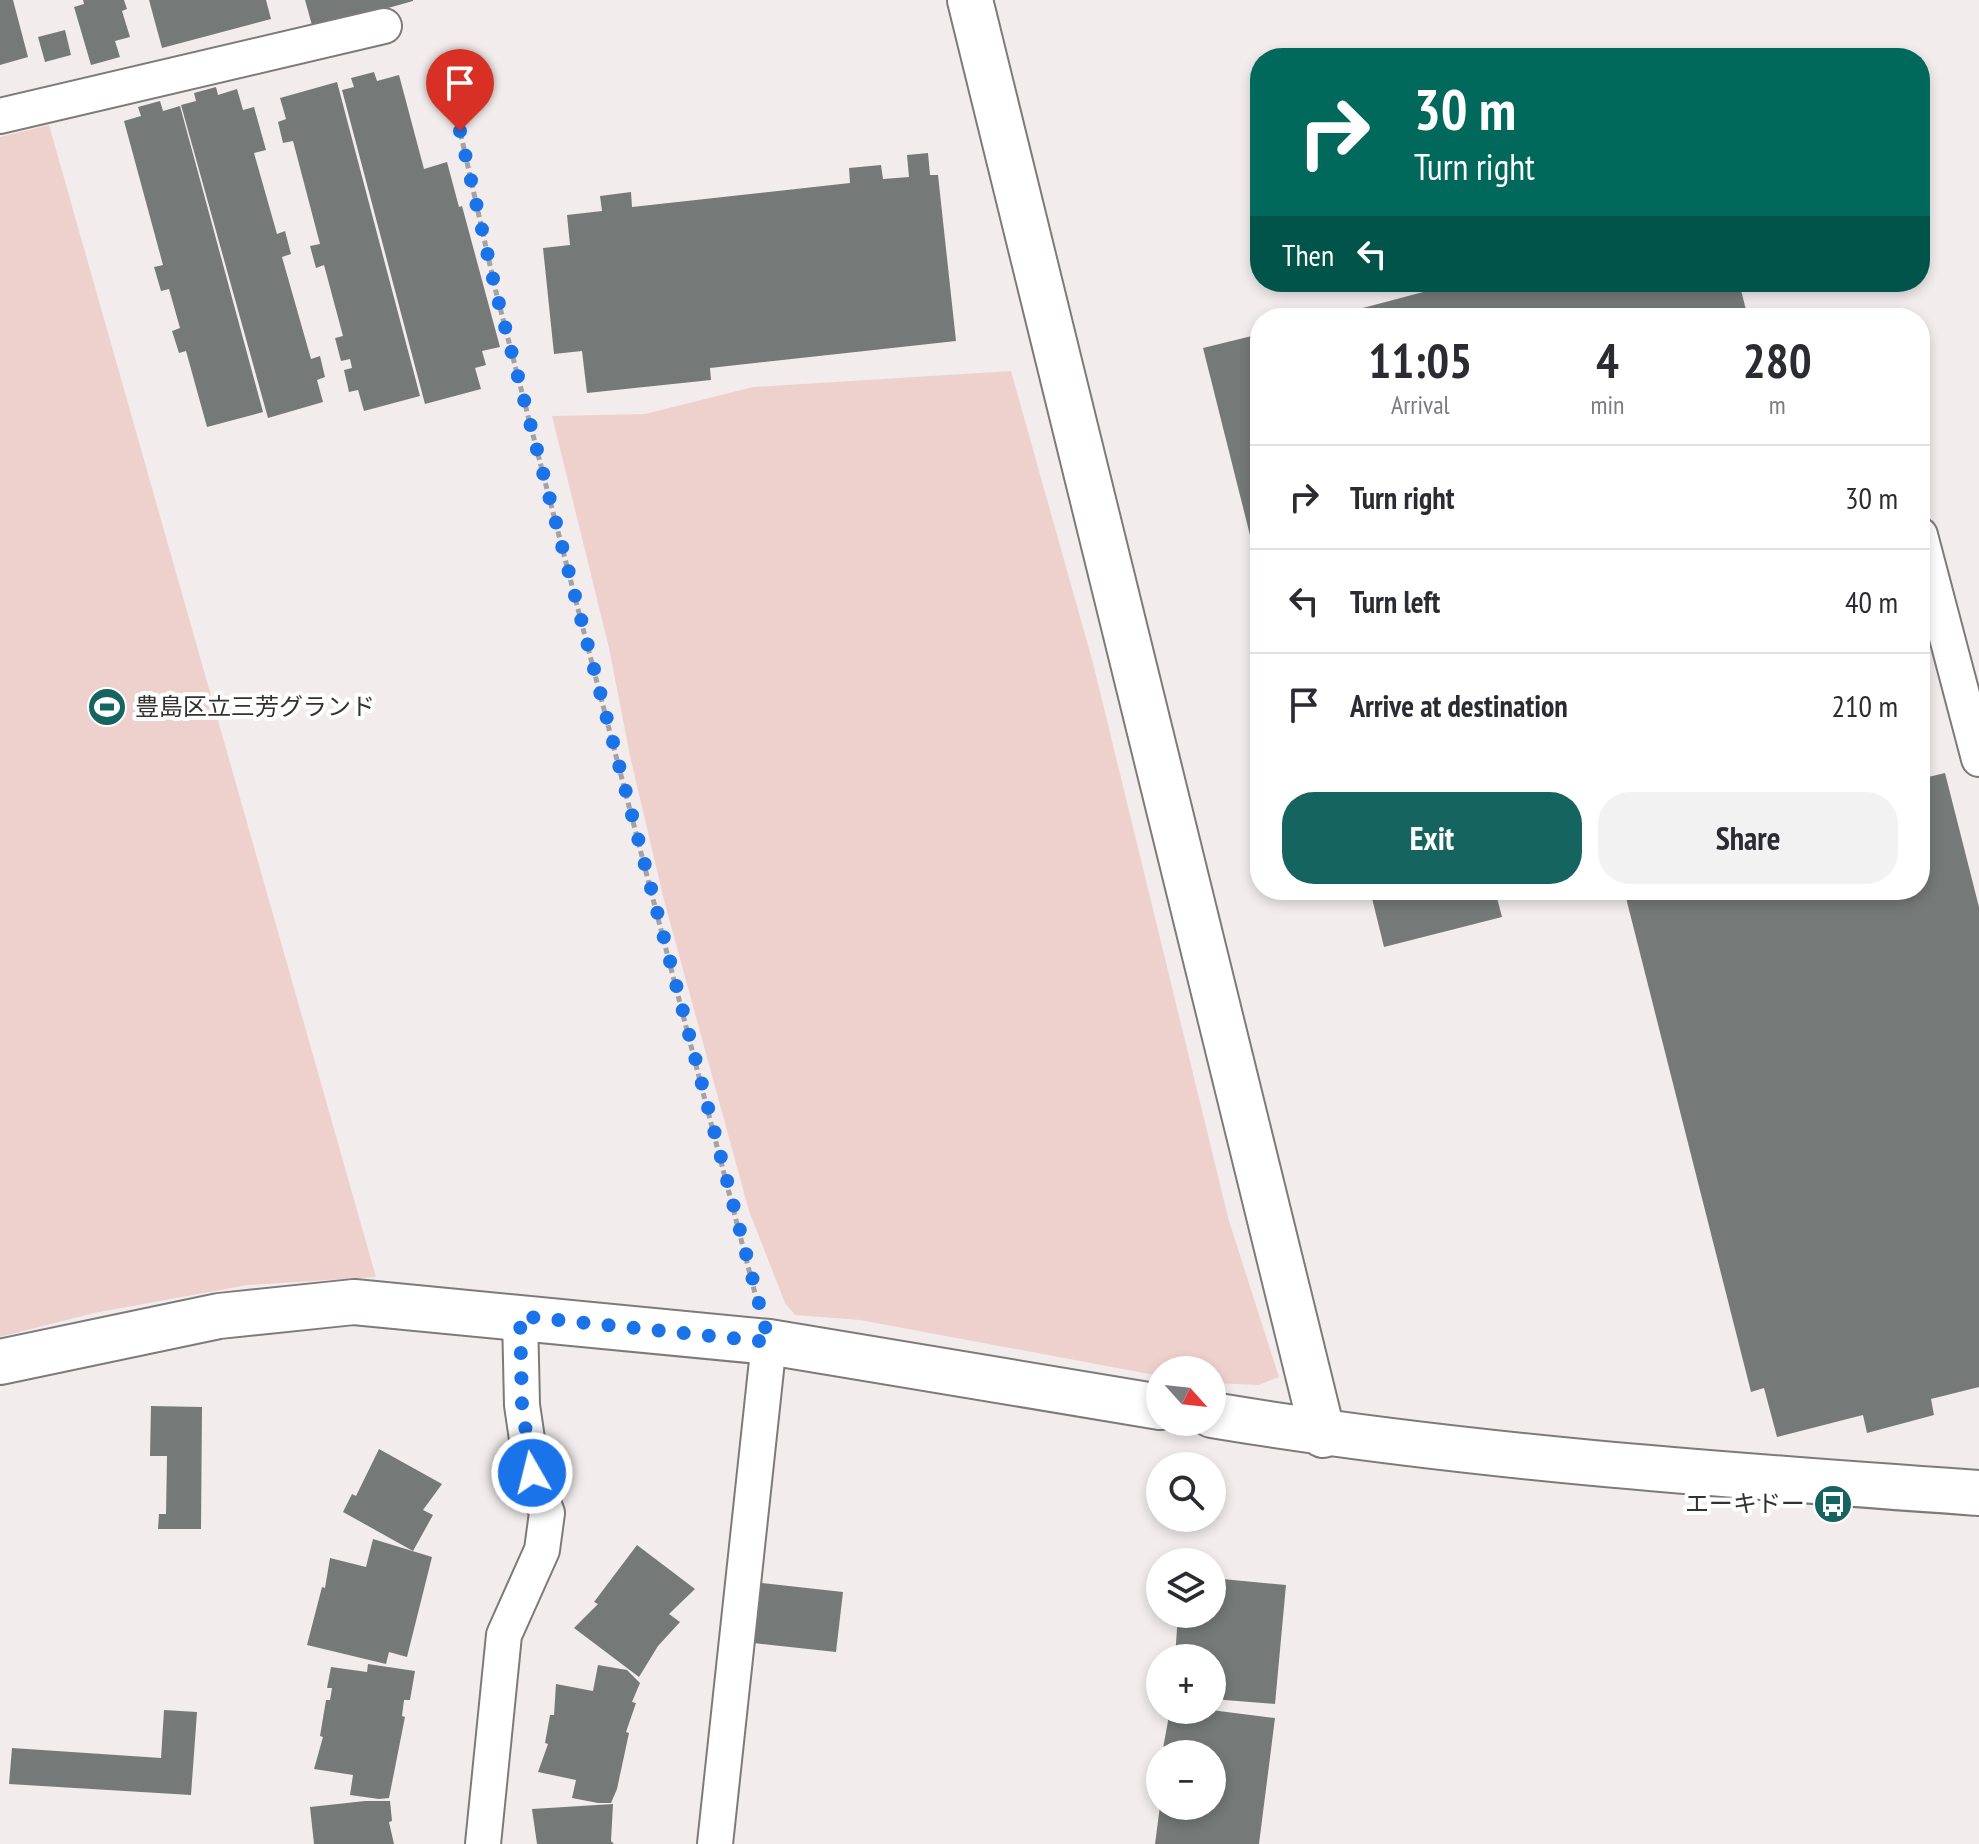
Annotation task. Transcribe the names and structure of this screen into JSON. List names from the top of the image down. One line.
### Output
{"places":{"sports":["豊島区立三芳グランド"],"bus stop":["エーキドー"]},"north":"bottom right","page":{"turn":["30 m","Turn right"],"then":"Then","eta":["11:05","Arrival","4","min","280","m"],"list":[{"name":"Turn right","value":"30 m"},{"name":"Turn left","value":"40 m"},{"name":"Arrive at destination","value":"210 m"}],"buttons":["Exit","Share"],"map_buttons":["+","−"]}}
